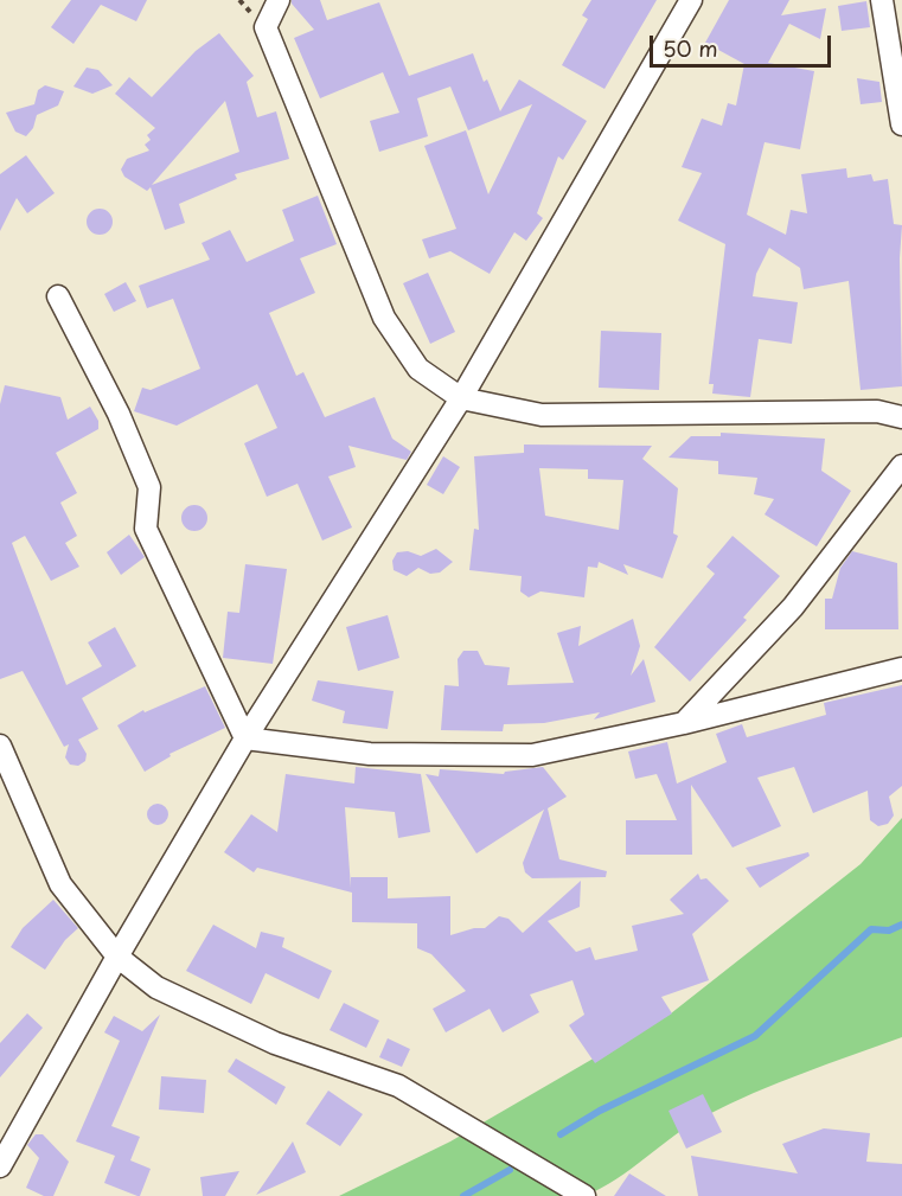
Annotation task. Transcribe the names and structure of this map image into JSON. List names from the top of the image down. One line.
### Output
{"scale_bar":"50 m"}
